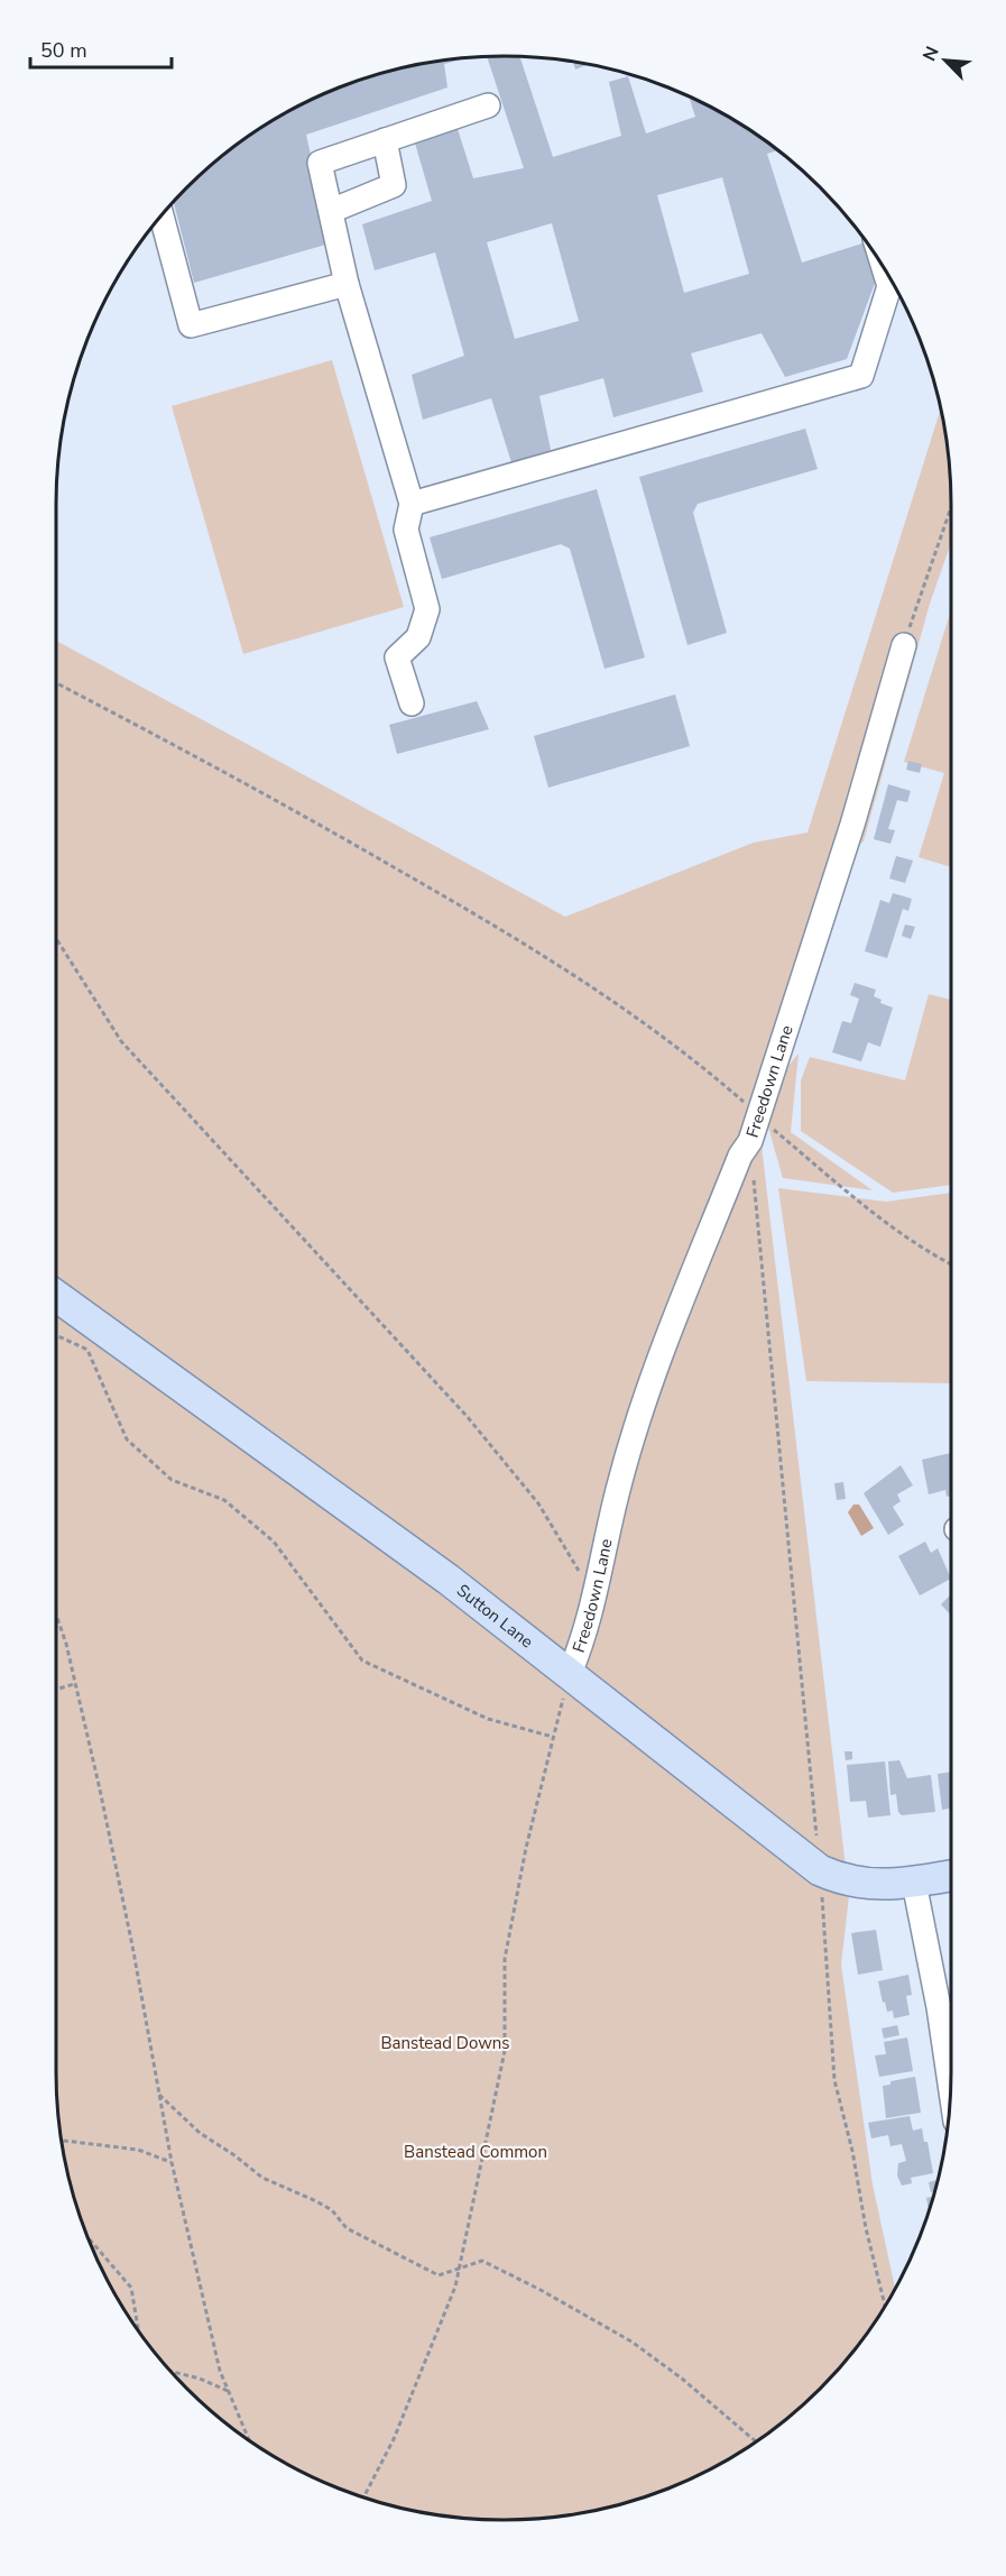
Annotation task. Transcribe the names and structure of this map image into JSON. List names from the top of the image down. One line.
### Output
{"streets":{"main road":["Sutton Lane"],"street":["Freedown Lane"]},"crossings":[["Freedown Lane","Sutton Lane"]],"parks":["Banstead Downs","Banstead Common"],"scale_bar":"50 m","north":"top left"}
